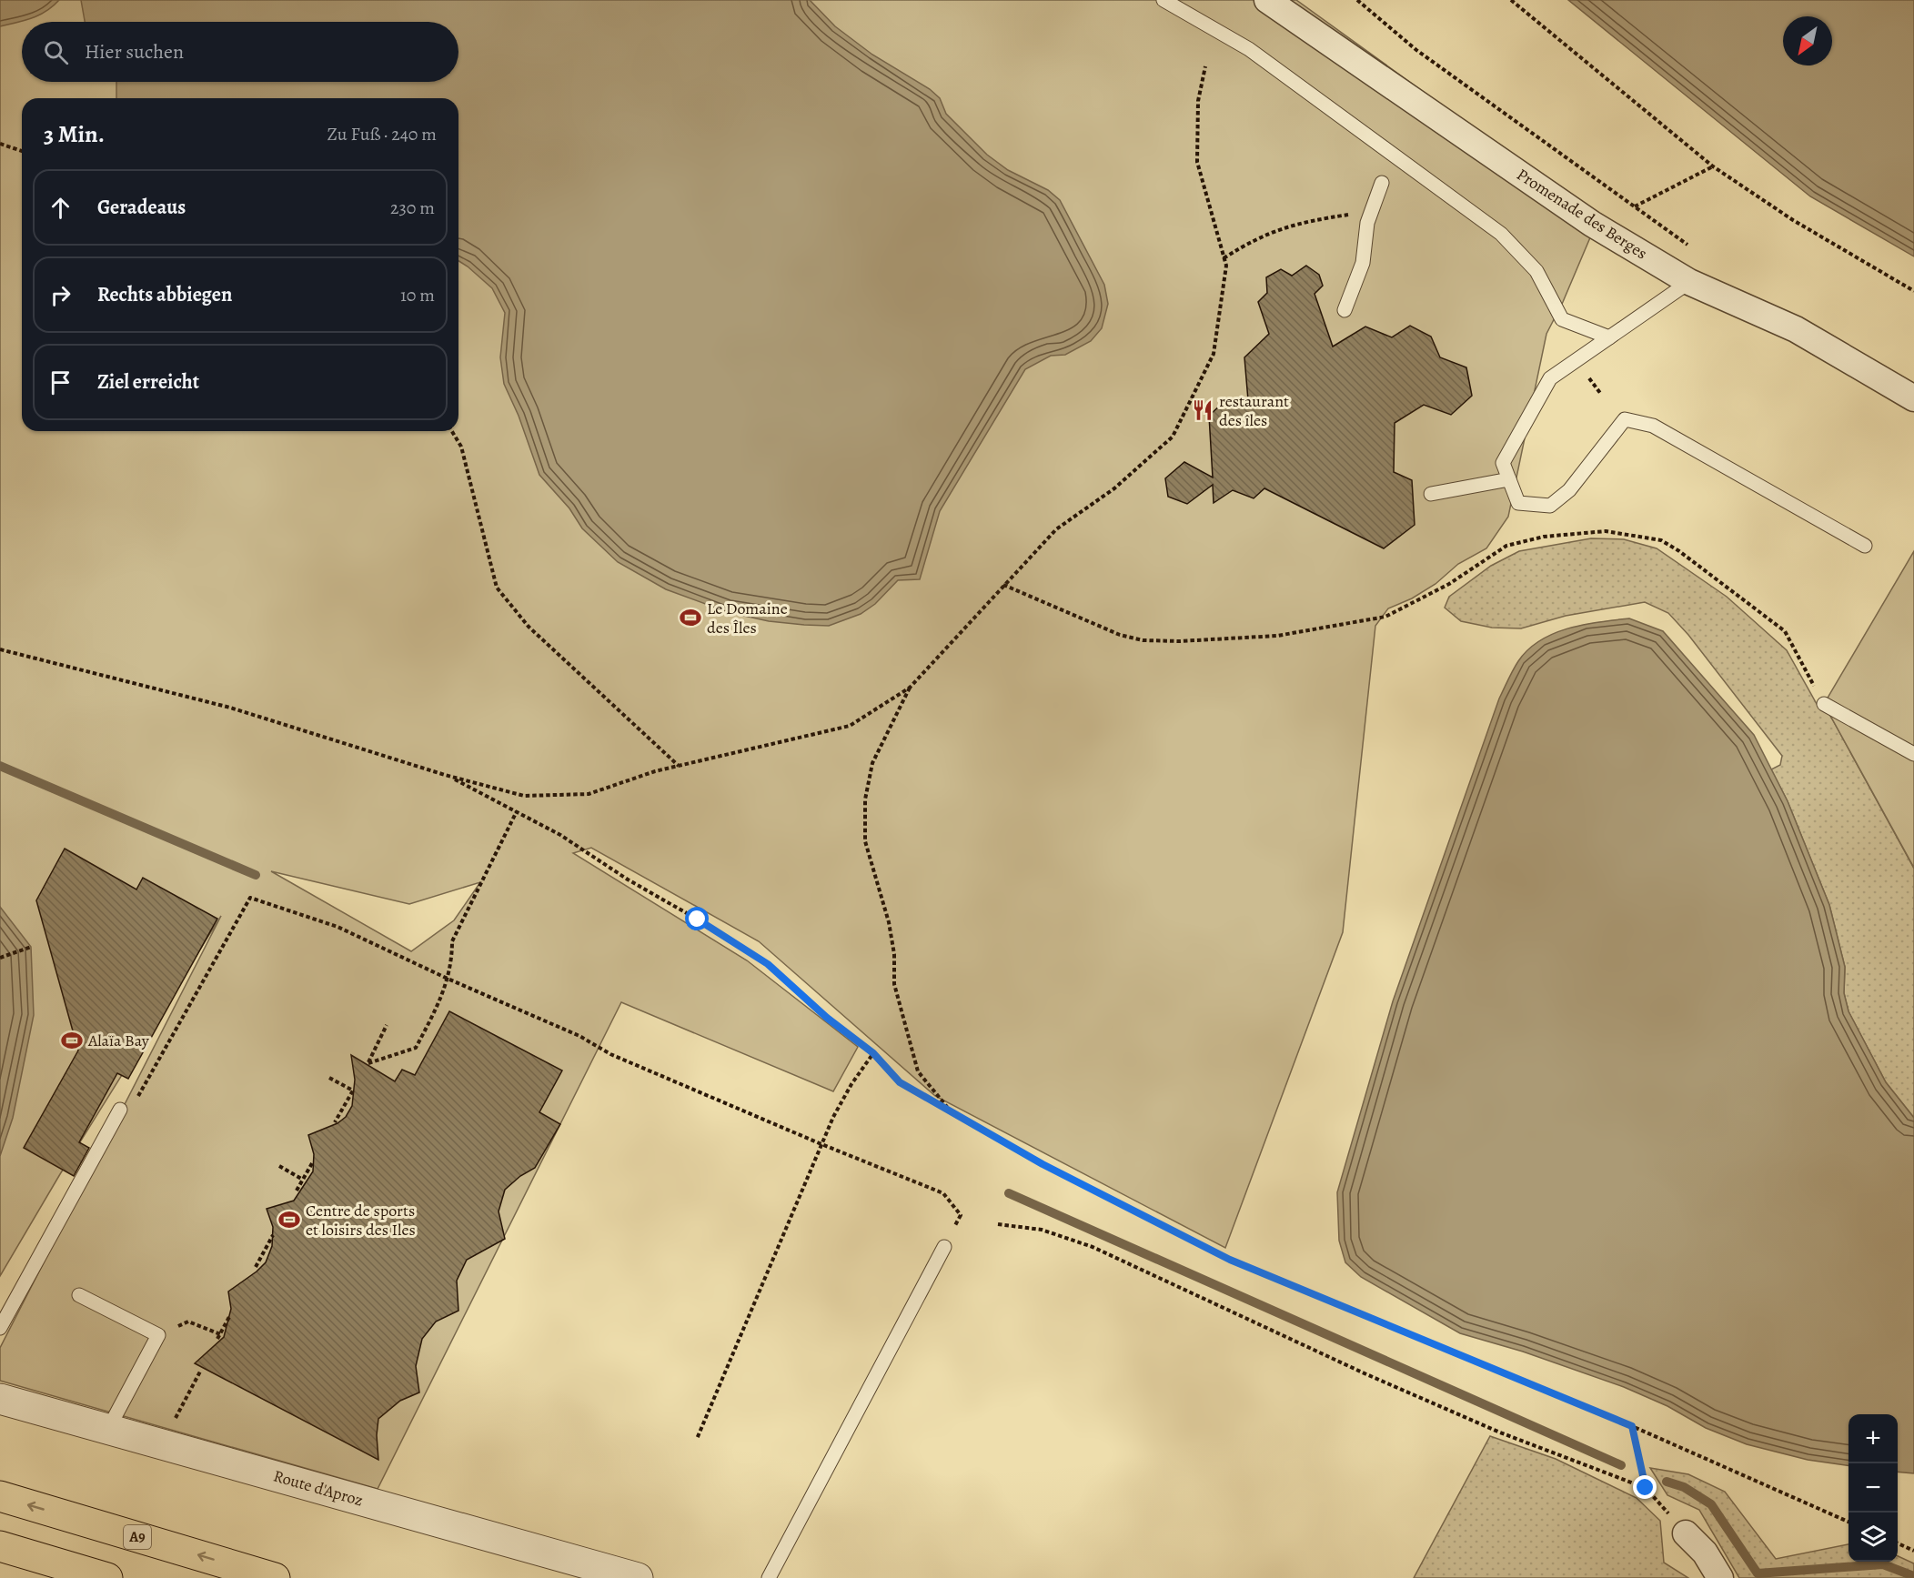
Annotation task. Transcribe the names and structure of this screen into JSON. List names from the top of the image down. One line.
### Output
{"streets":{"highway":["A9"],"street":["Promenade des Berges","Route d'Aproz"]},"places":{"restaurant":["restaurant des îles"],"sports":["Le Domaine des Îles","Alaïa Bay","Centre de sports et loisirs des Iles"]},"north":"bottom left","page":{"search":"Hier suchen","heading":["3 Min.","Zu Fuß · 240 m"],"list":[["Geradeaus","230 m"],["Rechts abbiegen","10 m"],"Ziel erreicht"],"map_buttons":["+","−"]}}
